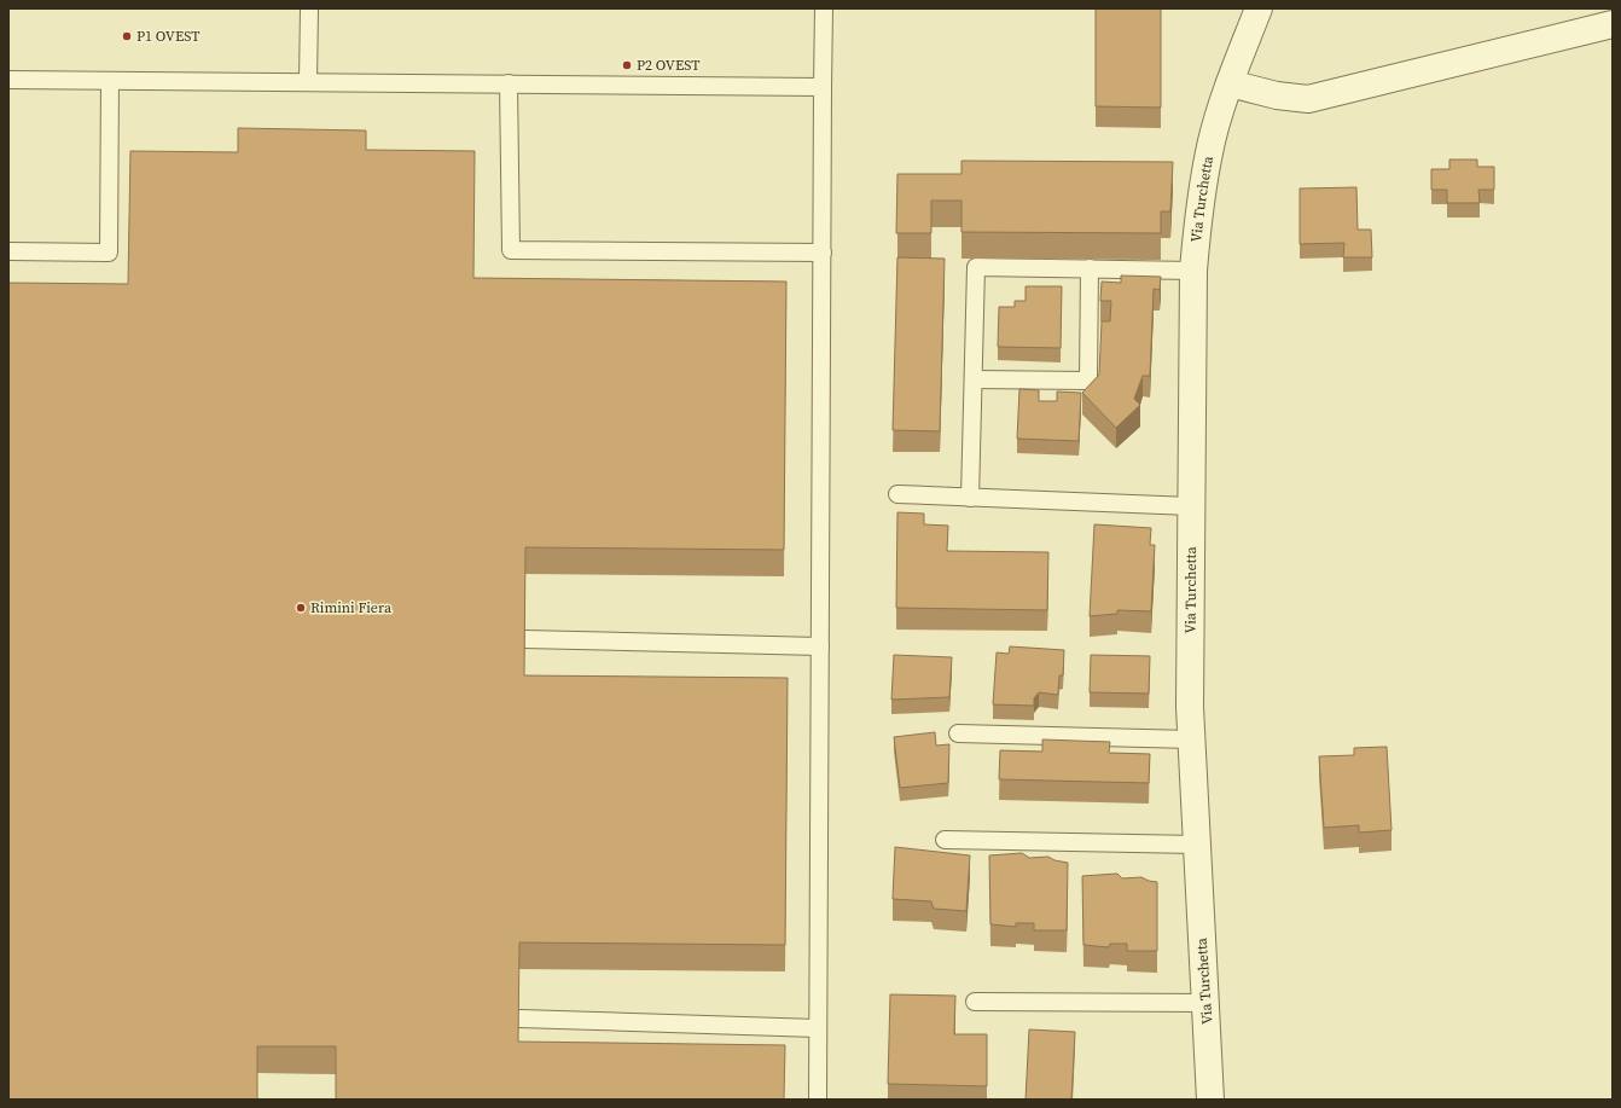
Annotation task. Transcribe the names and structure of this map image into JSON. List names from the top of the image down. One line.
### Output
{"streets":{"street":["Via Turchetta"]},"places":["P1 OVEST","P2 OVEST","Rimini Fiera"]}
